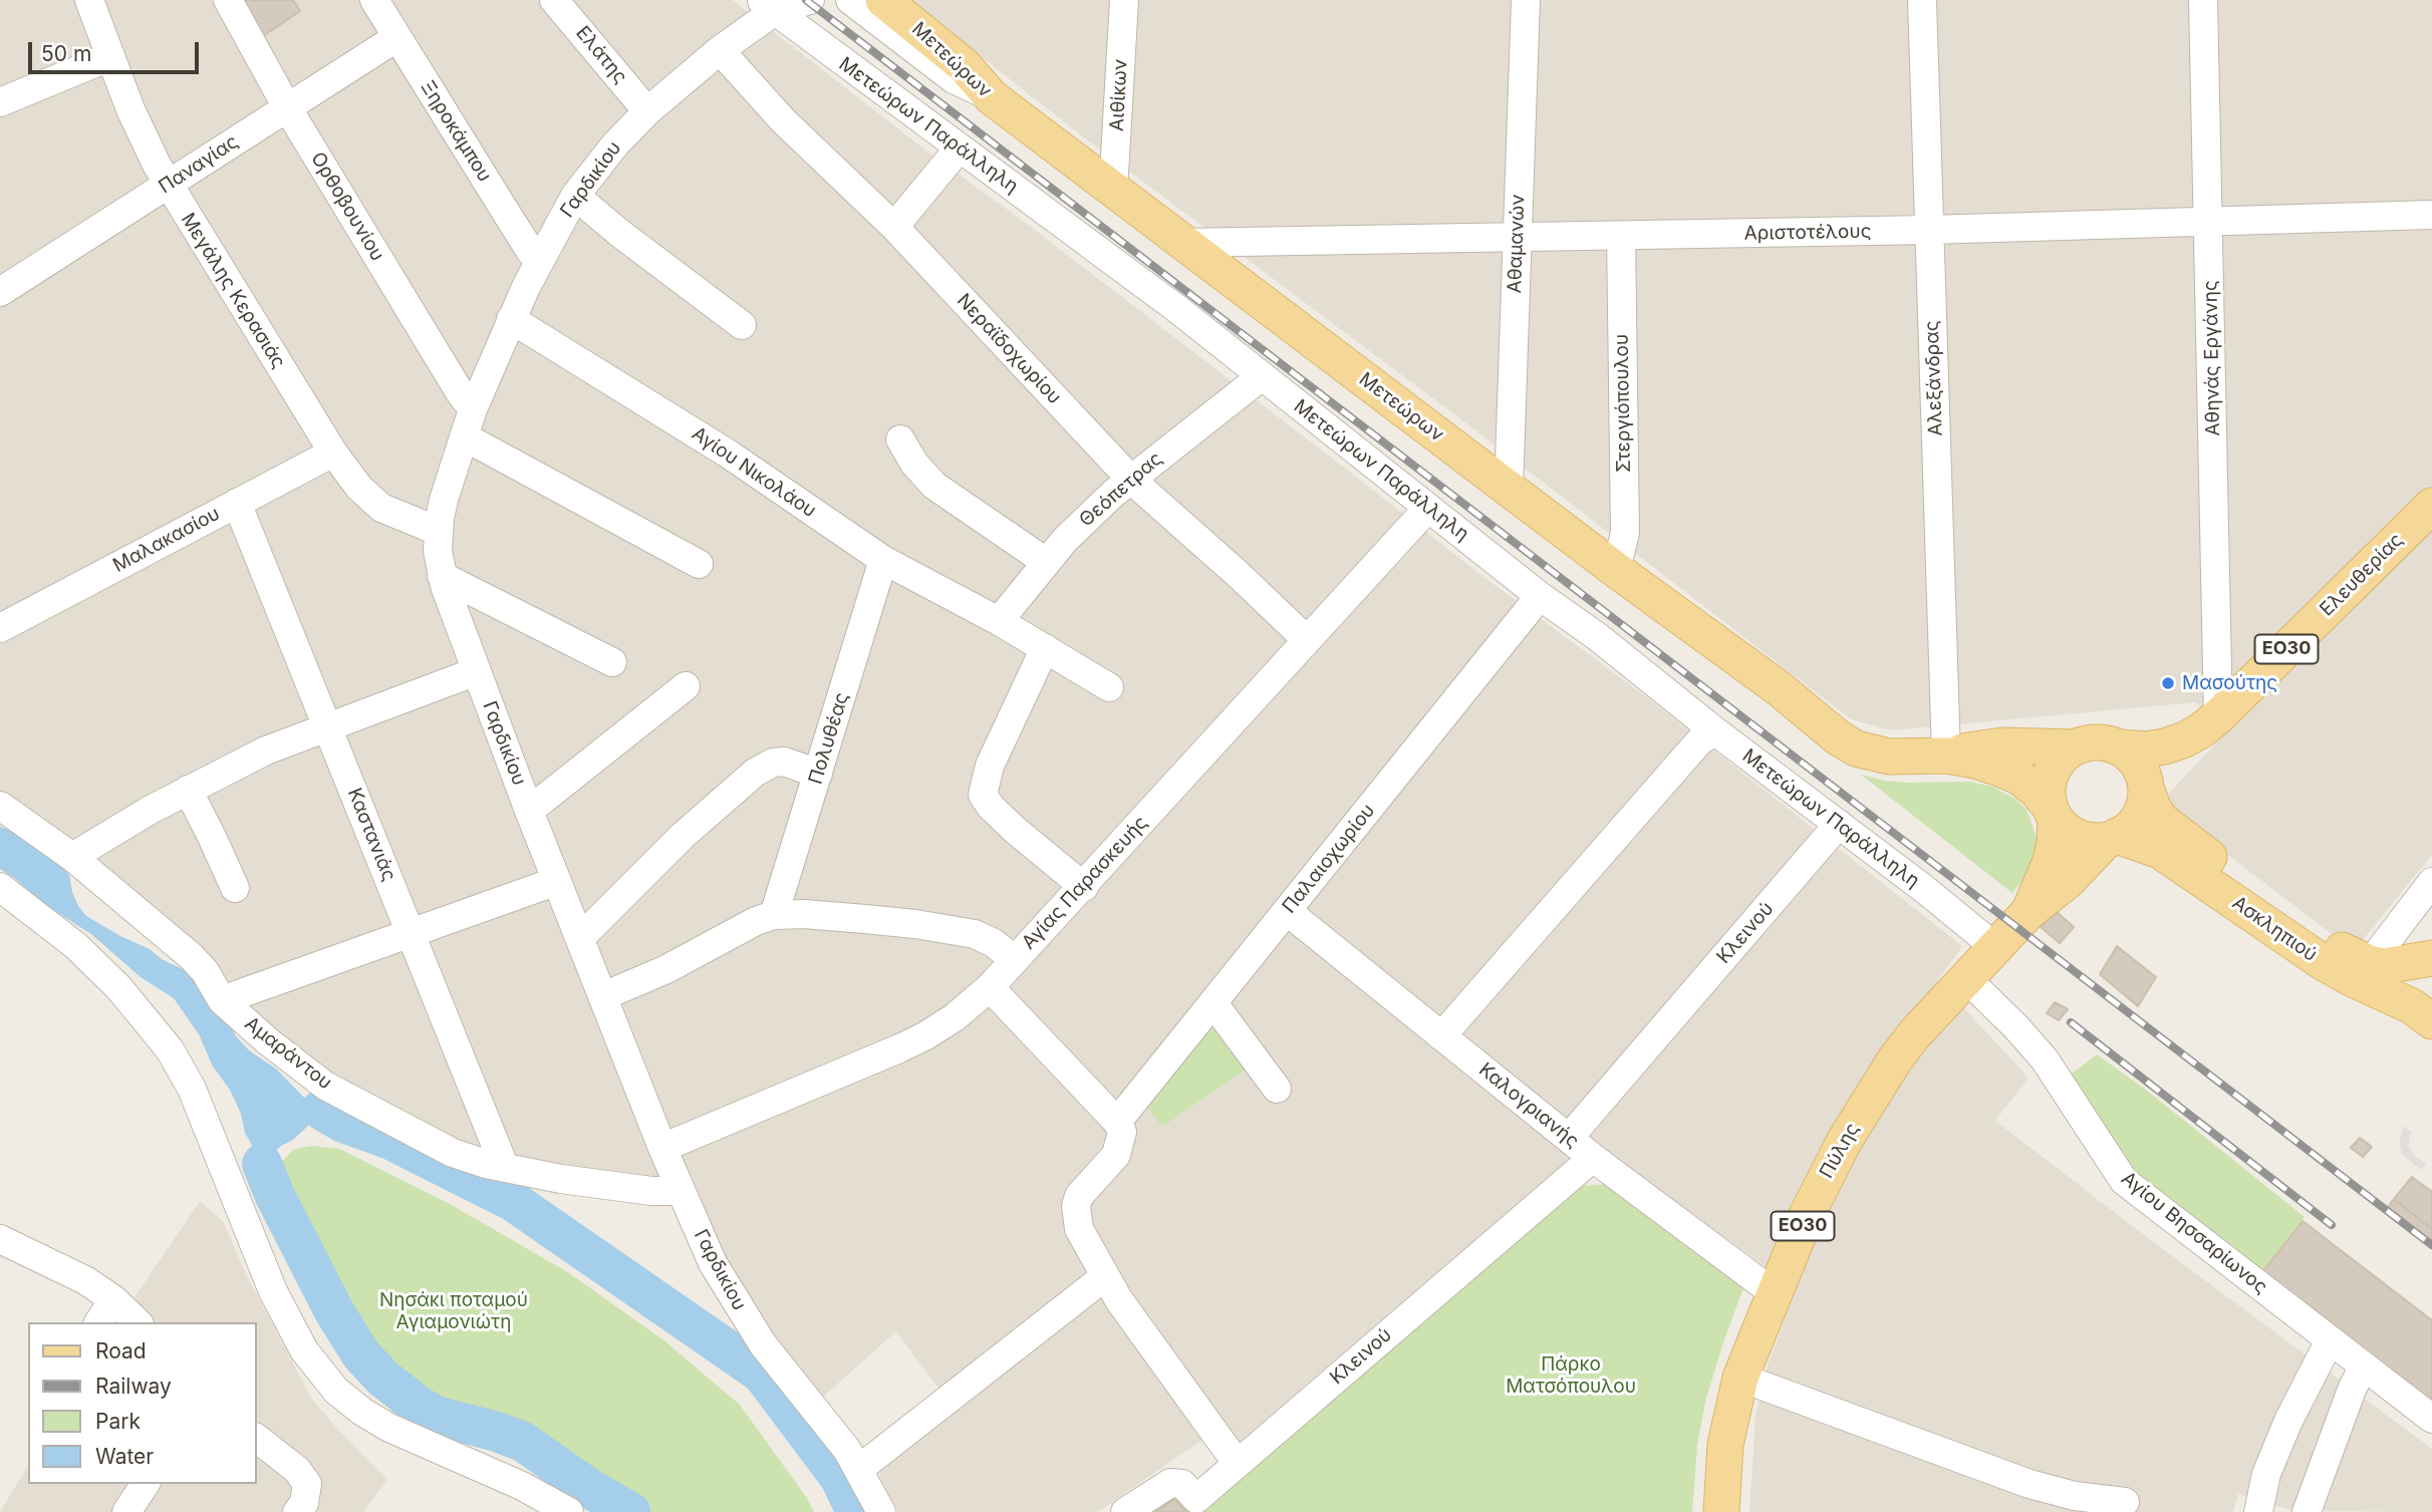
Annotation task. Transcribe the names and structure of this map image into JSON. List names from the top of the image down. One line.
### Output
{"streets":{"main road":["Μετεώρων","Ελευθερίας","ΕΟ30","Ασκληπιού","Πύλης"],"street":["Ελάτης","Αιθίκων","Μετεώρων Παράλληλη","Ξηροκάμπου","Παναγίας","Γαρδικίου","Ορθοβουνίου","Αριστοτέλους","Αθαμανών","Μεγάλης Κερασιάς","Νεραϊδοχωρίου","Αθηνάς Εργάνης","Αλεξάνδρας","Στεργιόπουλου","Αγίου Νικολάου","Θεόπετρας","Μαλακασίου","Πολυθέας","Καστανιάς","Παλαιοχωρίου","Αγίας Παρασκευής","Κλεινού","Αμαράντου","Καλογριανής","Αγίου Βησσαρίωνος"]},"crossings":[["Ελάτης","Γαρδικίου"],["Μετεώρων","Αιθίκων"],["Μετεώρων","Αριστοτέλους"],["Μετεώρων","Αθαμανών"],["Μετεώρων","Αλεξάνδρας"],["Μετεώρων","Στεργιόπουλου"],["Μετεώρων","Ελευθερίας"],["Μετεώρων","ΕΟ30"],["Μετεώρων","Ασκληπιού"],["Μετεώρων Παράλληλη","Γαρδικίου"],["Μετεώρων Παράλληλη","Θεόπετρας"],["Μετεώρων Παράλληλη","ΕΟ30"],["Μετεώρων Παράλληλη","Παλαιοχωρίου"],["Μετεώρων Παράλληλη","Αγίας Παρασκευής"],["Μετεώρων Παράλληλη","Κλεινού"],["Μετεώρων Παράλληλη","Πύλης"],["Ξηροκάμπου","Παναγίας"],["Ξηροκάμπου","Γαρδικίου"],["Παναγίας","Ορθοβουνίου"],["Παναγίας","Μεγάλης Κερασιάς"],["Γαρδικίου","Ορθοβουνίου"],["Γαρδικίου","Μεγάλης Κερασιάς"],["Γαρδικίου","Νεραϊδοχωρίου"],["Γαρδικίου","Αγίου Νικολάου"],["Γαρδικίου","Αγίας Παρασκευής"],["Γαρδικίου","Αμαράντου"],["Αριστοτέλους","Αθαμανών"],["Αριστοτέλους","Αθηνάς Εργάνης"],["Αριστοτέλους","Αλεξάνδρας"],["Αριστοτέλους","Στεργιόπουλου"],["Μεγάλης Κερασιάς","Μαλακασίου"],["Νεραϊδοχωρίου","Θεόπετρας"],["Νεραϊδοχωρίου","Αγίας Παρασκευής"],["Αθηνάς Εργάνης","Ελευθερίας"],["Αγίου Νικολάου","Θεόπετρας"],["Αγίου Νικολάου","Πολυθέας"],["Μαλακασίου","Καστανιάς"],["Ελευθερίας","ΕΟ30"],["Ελευθερίας","Ασκληπιού"],["ΕΟ30","Ασκληπιού"],["ΕΟ30","Πύλης"],["Καστανιάς","Αμαράντου"],["Παλαιοχωρίου","Καλογριανής"],["Κλεινού","Καλογριανής"],["Καλογριανής","Πύλης"],["Πύλης","Αγίου Βησσαρίωνος"]],"parks":["Νησάκι ποταμού Αγιαμονιώτη","Πάρκο Ματσόπουλου"],"places":["Μασούτης"],"legend":["Road","Railway","Park","Water"],"scale_bar":"50 m"}
